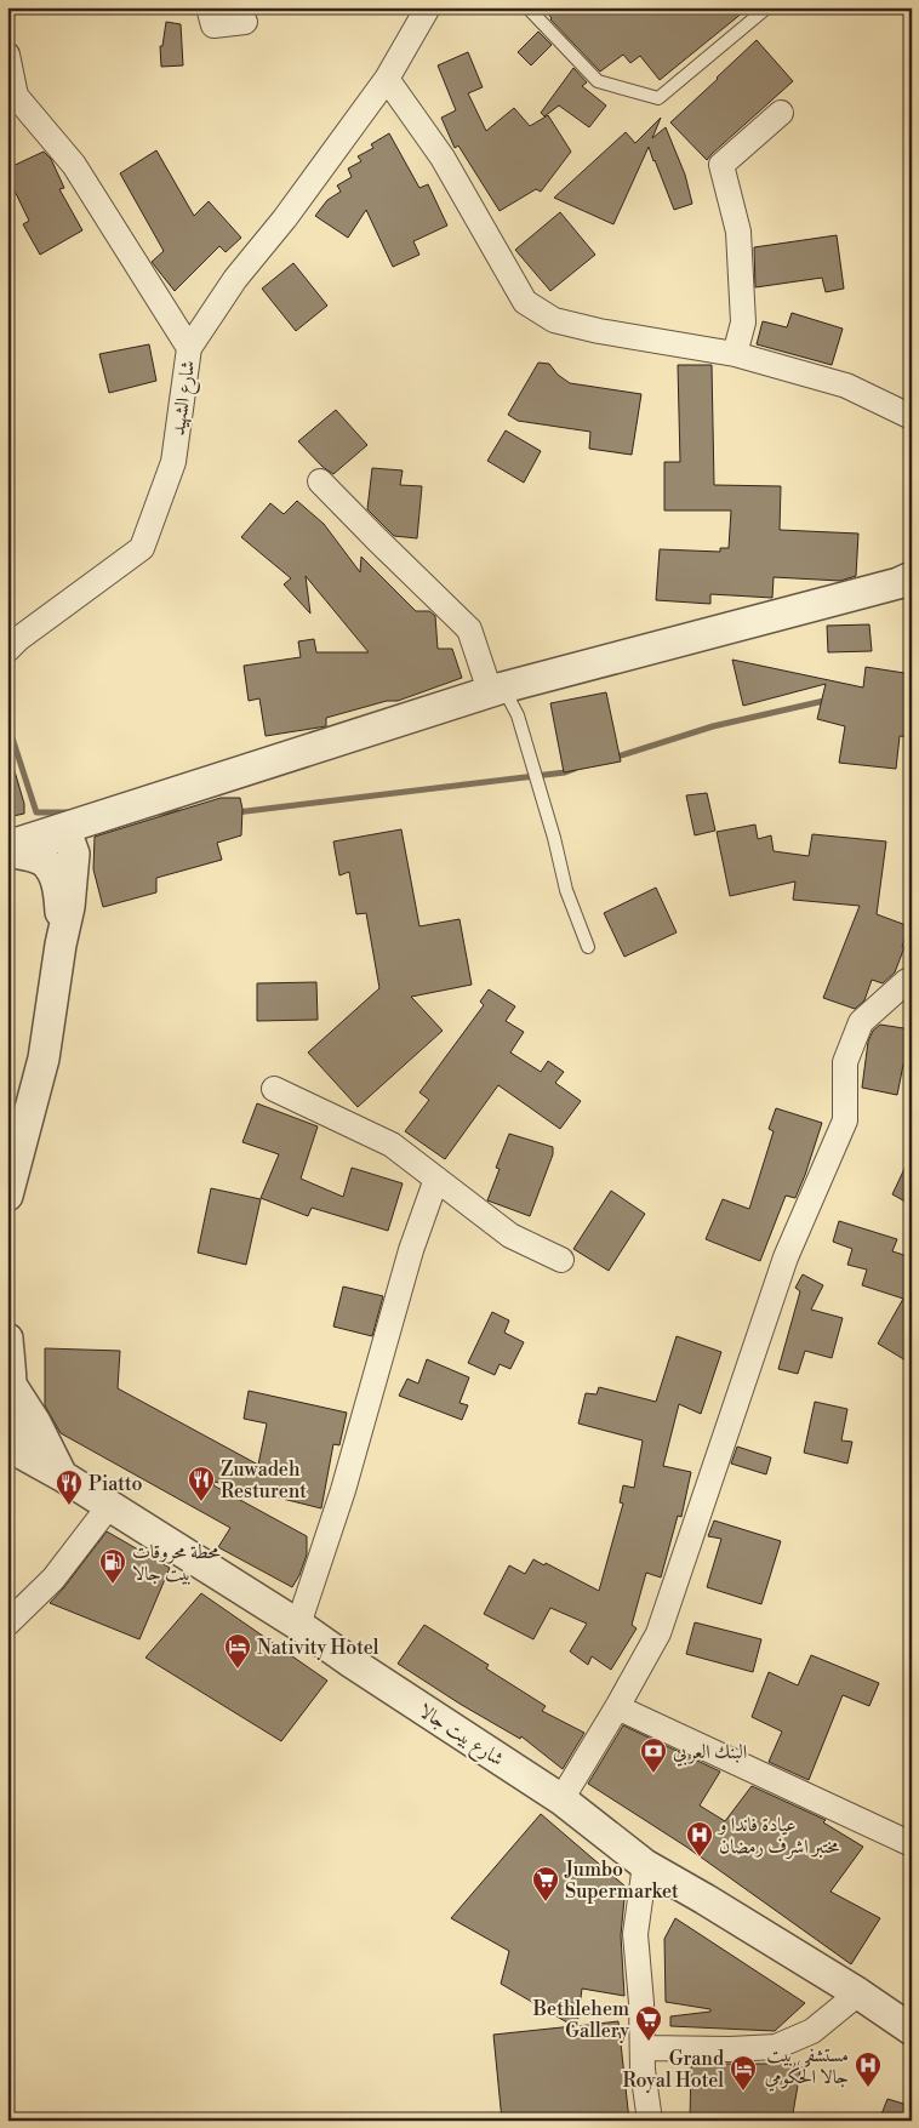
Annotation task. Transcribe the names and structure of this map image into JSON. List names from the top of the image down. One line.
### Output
{"streets":{"street":["شارع الشهيد","شارع بيت جالا"]},"places":{"restaurant":["Zuwadeh Resturent","Piatto"],"fuel station":["محطة محروقات بيت جالا"],"hotel":["Nativity Hotel","Grand Royal Hotel"],"bank":["البنك العربي"],"hospital":["عيادة فاندا و مختبر اشرف رمضان","مستشفى بيت جالا الحكومي"],"supermarket":["Jumbo Supermarket","Bethlehem Gallery"]}}
